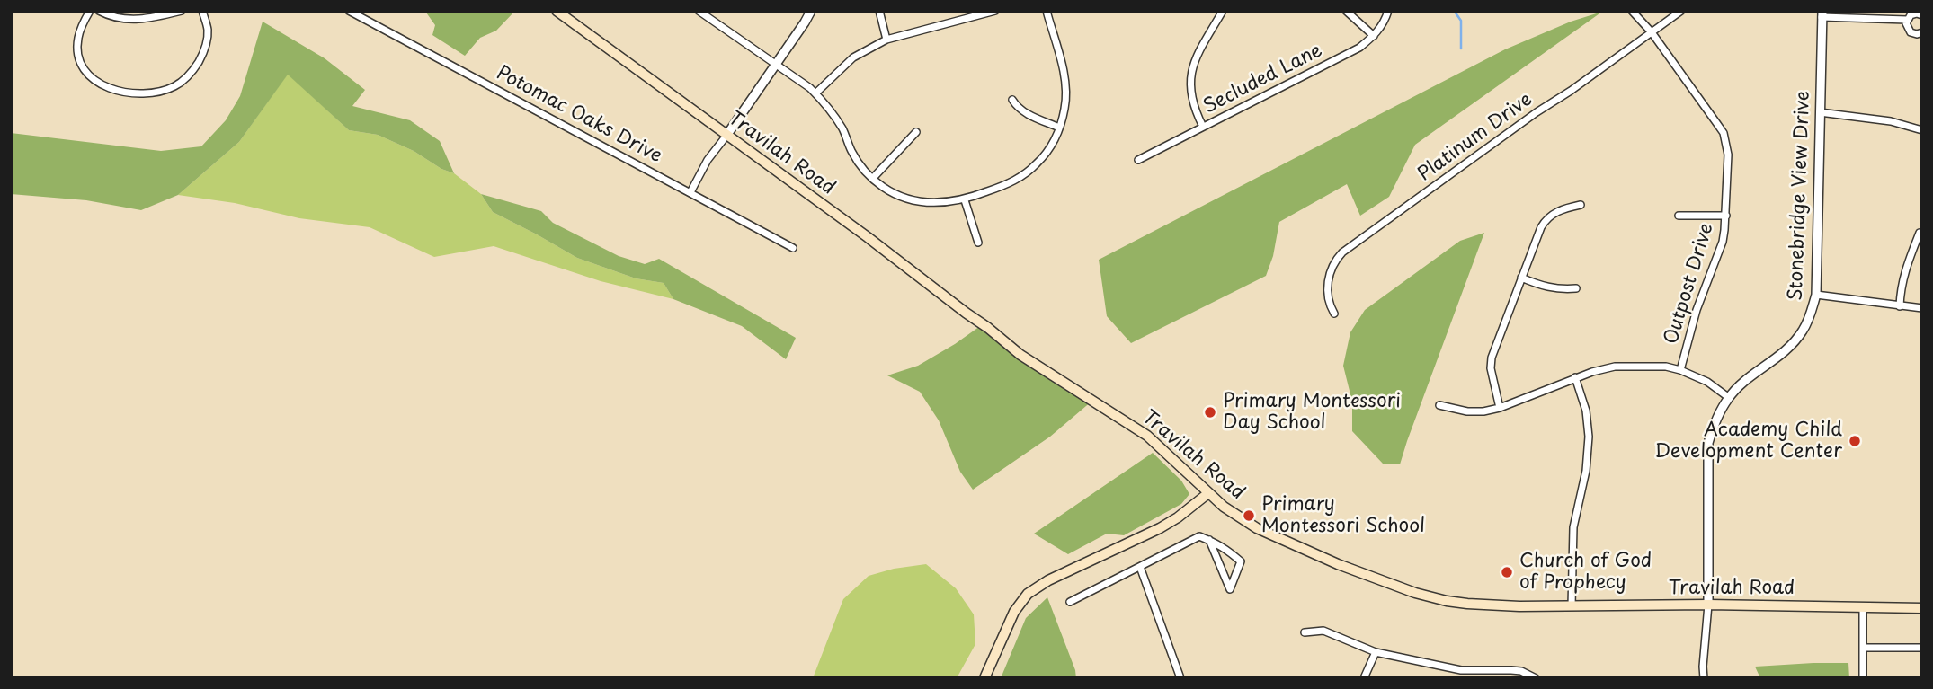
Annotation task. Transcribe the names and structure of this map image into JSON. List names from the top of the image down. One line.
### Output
{"streets":{"main road":["Travilah Road"],"street":["Secluded Lane","Potomac Oaks Drive","Platinum Drive","Stonebridge View Drive","Outpost Drive"]},"crossings":[["Platinum Drive","Outpost Drive"],["Travilah Road","Stonebridge View Drive"]],"places":["Primary Montessori Day School","Academy Child Development Center","Primary Montessori School","Church of God of Prophecy"]}
